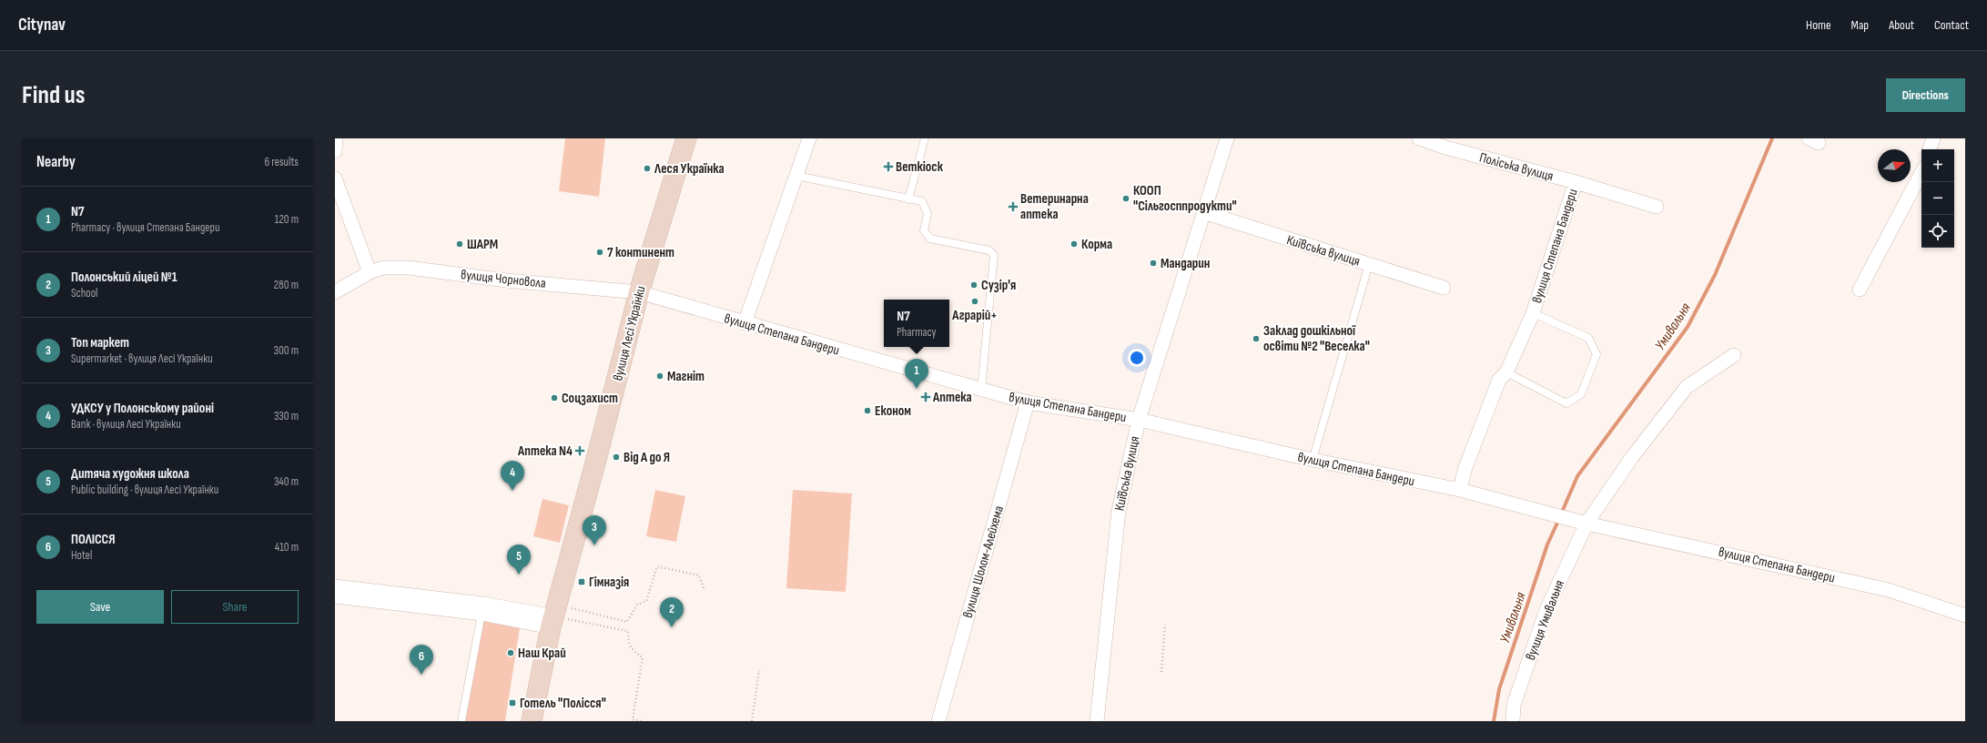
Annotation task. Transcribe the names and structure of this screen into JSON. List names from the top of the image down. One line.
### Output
{"streets":{"main road":["вулиця Лесі Українки"],"street":["Поліська вулиця","вулиця Степана Бандери","Київська вулиця","вулиця Чорновола","вулиця Шолом-Алейхема","вулиця Умивальня"]},"crossings":[["Поліська вулиця","вулиця Степана Бандери"],["вулиця Степана Бандери","Київська вулиця"],["вулиця Степана Бандери","вулиця Чорновола"],["вулиця Степана Бандери","вулиця Лесі Українки"],["вулиця Степана Бандери","вулиця Шолом-Алейхема"],["вулиця Степана Бандери","вулиця Умивальня"],["вулиця Чорновола","вулиця Лесі Українки"]],"water":["Умивальня"],"places":{"health":["Веткіоск","Ветеринарна аптека","Аптека","Аптека N4"],"other":["Леся Українка","КООП \"Сільгосппродукти\"","ШАРМ","Корма","7 континент","Мандарин","Сузір'я","Аграрій+","Заклад дошкільної освіти №2 \"Веселка\"","Магніт","Соцзахист","Економ","Від А до Я","Наш Край"],"transit":["Гімназія","Готель \"Полісся\""]},"north":"right","page":{"header":"Citynav","nav":["Home","Map","About","Contact"],"buttons":["Directions",["Save","Share"]],"title":"Find us","heading":["Nearby","6 results"],"map_buttons":["+","−"],"list":[{"mark":"1","name":"N7","note":"Pharmacy · вулиця Степана Бандери","value":"120 m"},{"mark":"2","name":"Полонський ліцей №1","note":"School","value":"280 m"},{"mark":"3","name":"Топ маркет","note":"Supermarket · вулиця Лесі Українки","value":"300 m"},{"mark":"4","name":"УДКСУ у Полонському районi","note":"Bank · вулиця Лесі Українки","value":"330 m"},{"mark":"5","name":"Дитяча художня школа","note":"Public building · вулиця Лесі Українки","value":"340 m"},{"mark":"6","name":"ПОЛІССЯ","note":"Hotel","value":"410 m"}],"popup":["N7","Pharmacy"],"pins":["1","4","3","5","2","6"]}}
